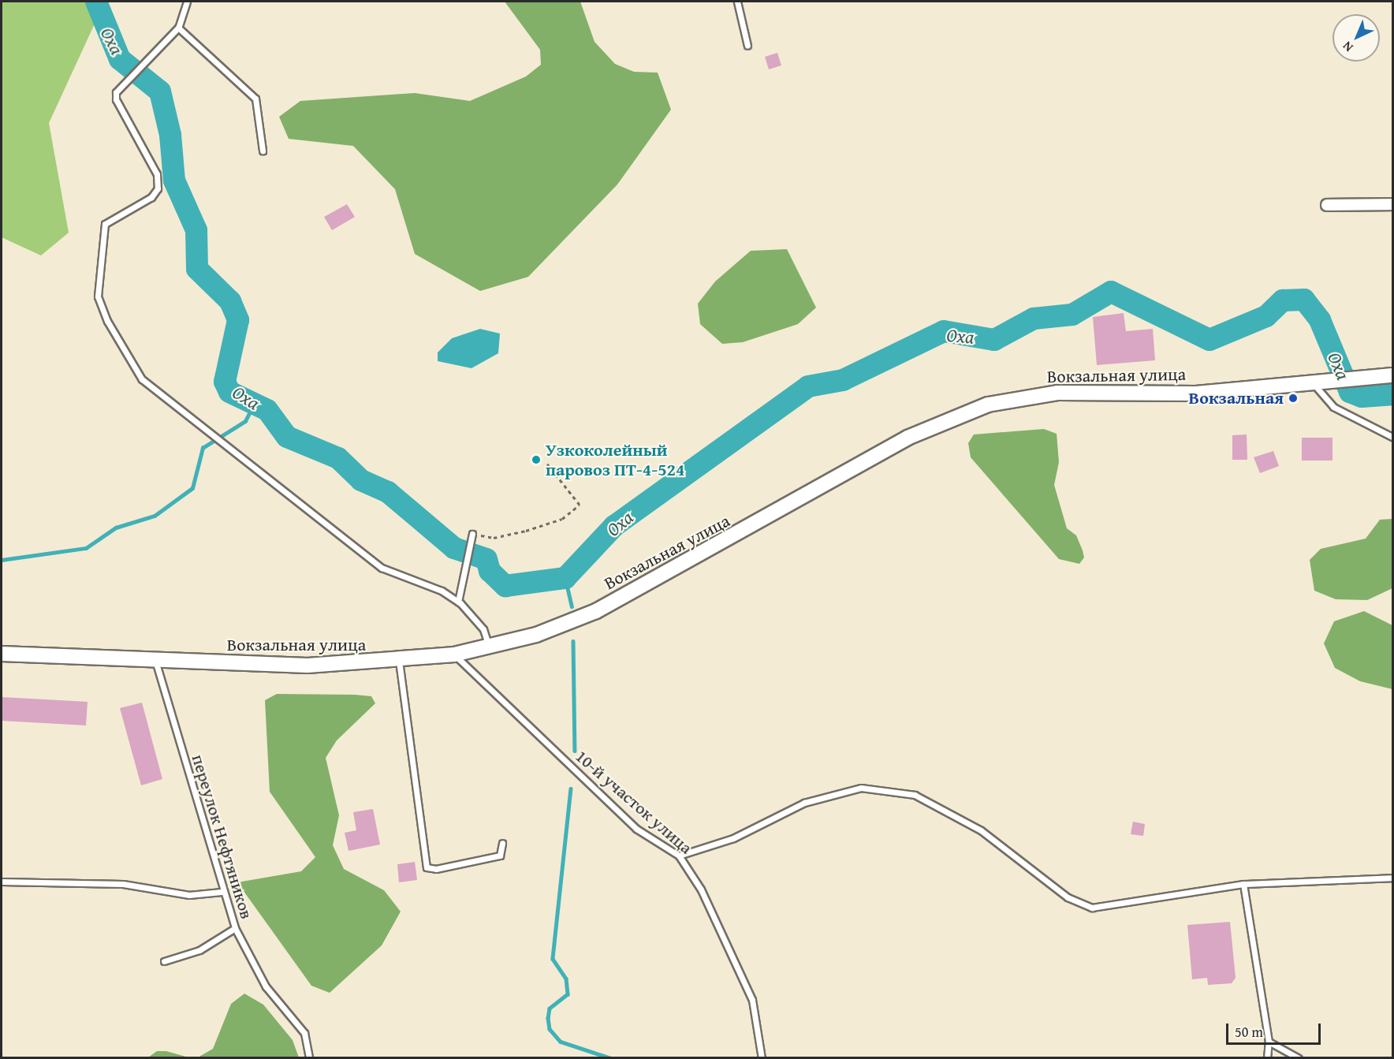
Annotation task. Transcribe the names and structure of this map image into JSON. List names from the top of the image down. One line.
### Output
{"streets":{"street":["Вокзальная улица"],"lane":["10-й участок улица","переулок Нефтяников"]},"crossings":[["Вокзальная улица","10-й участок улица"],["Вокзальная улица","переулок Нефтяников"]],"water":["Оха"],"places":["Вокзальная","Узкоколейный паровоз ПТ-4-524"],"scale_bar":"50 m","north":"bottom left"}
